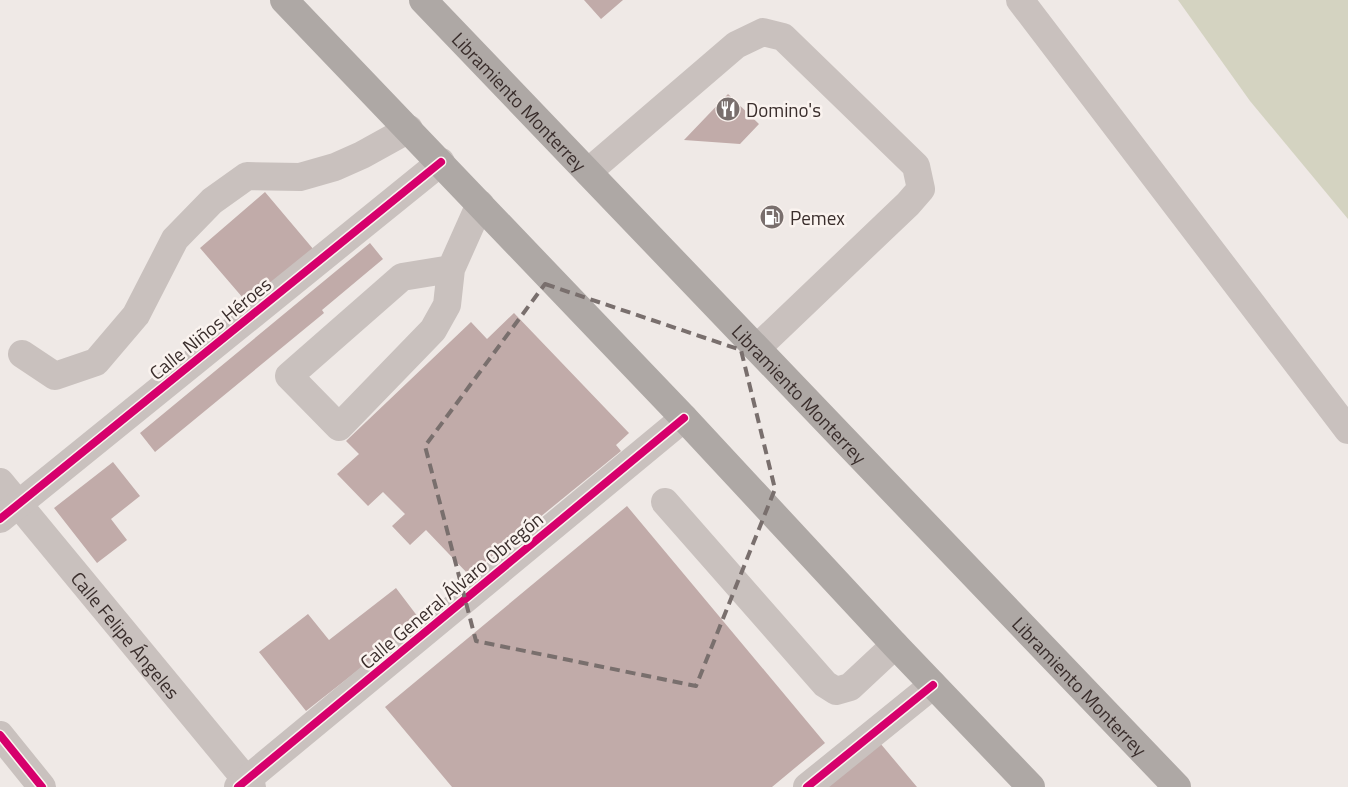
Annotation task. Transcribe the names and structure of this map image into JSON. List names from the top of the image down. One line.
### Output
{"streets":{"highway":["Libramiento Monterrey"],"street":["Calle Niños Héroes","Calle General Álvaro Obregón","Calle Felipe Ángeles"]},"crossings":[["Calle Niños Héroes","Calle Felipe Ángeles"],["Calle General Álvaro Obregón","Calle Felipe Ángeles"]],"places":{"restaurant":["Domino's"],"fuel station":["Pemex"]}}
